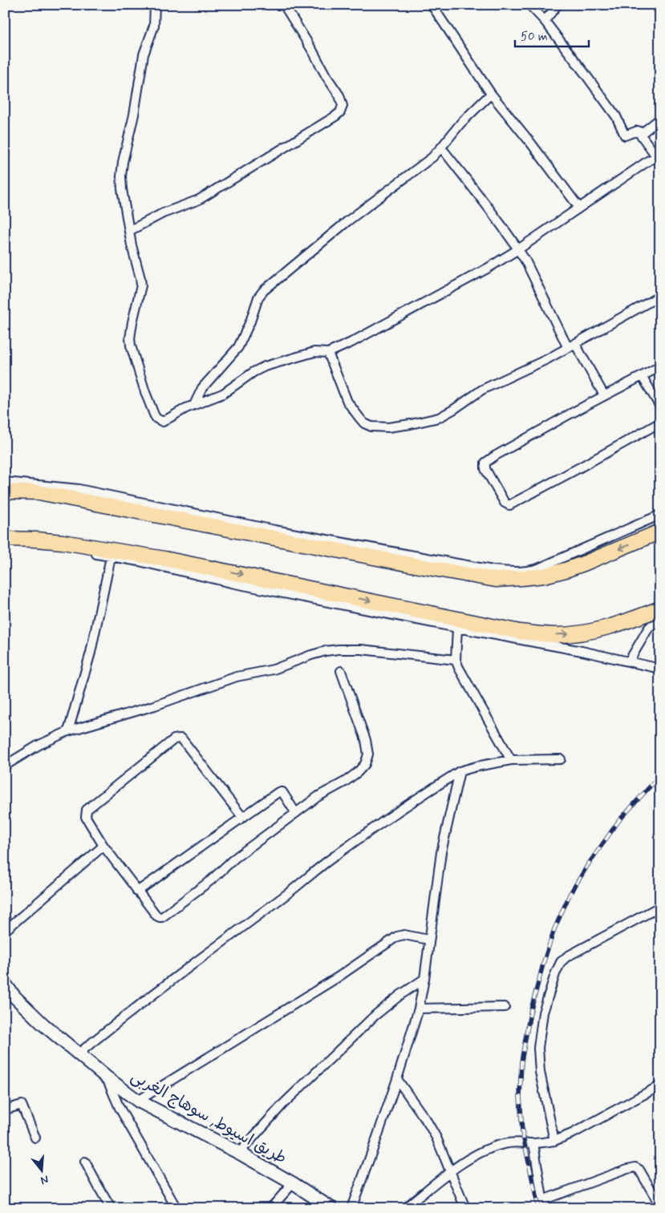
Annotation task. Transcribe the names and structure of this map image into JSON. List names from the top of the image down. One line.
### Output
{"streets":{"main road":["طريق اسيوط, سوهاج الغربى"]},"scale_bar":"50 m","north":"bottom"}
